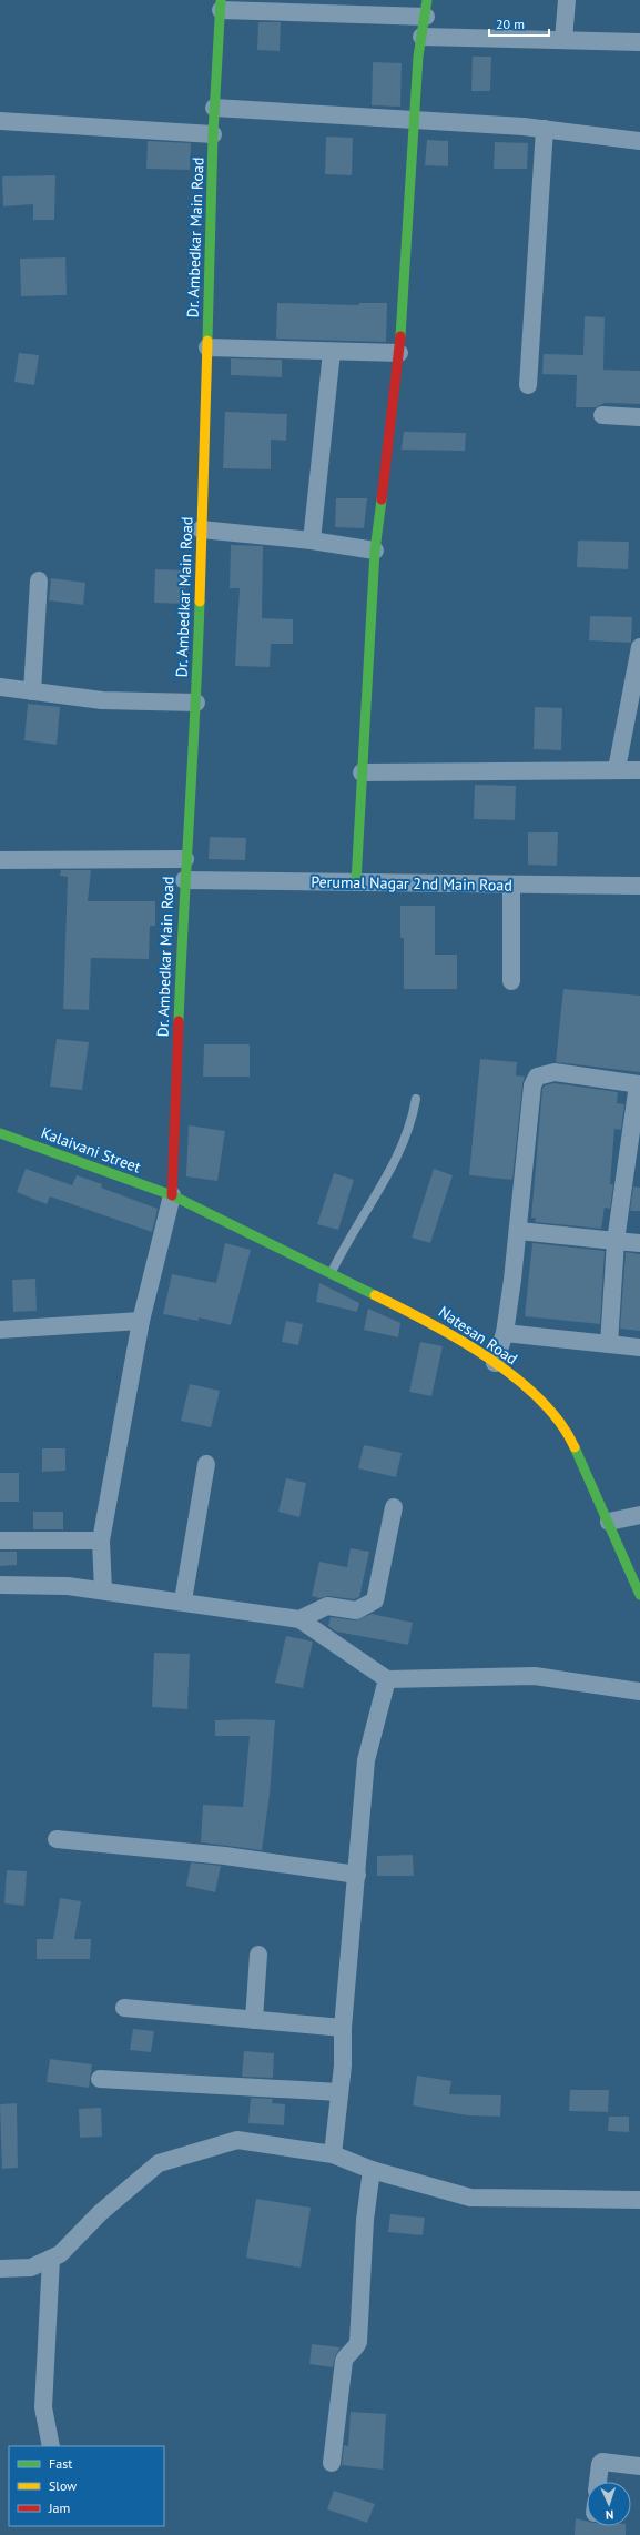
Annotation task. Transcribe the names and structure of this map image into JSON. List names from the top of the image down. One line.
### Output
{"streets":{"street":["Dr. Ambedkar Main Road","Perumal Nagar 2nd Main Road","Kalaivani Street","Natesan Road"]},"crossings":[["Dr. Ambedkar Main Road","Perumal Nagar 2nd Main Road"],["Dr. Ambedkar Main Road","Kalaivani Street"],["Dr. Ambedkar Main Road","Natesan Road"],["Kalaivani Street","Natesan Road"]],"legend":["Fast","Slow","Jam"],"scale_bar":"20 m","north":"bottom"}
